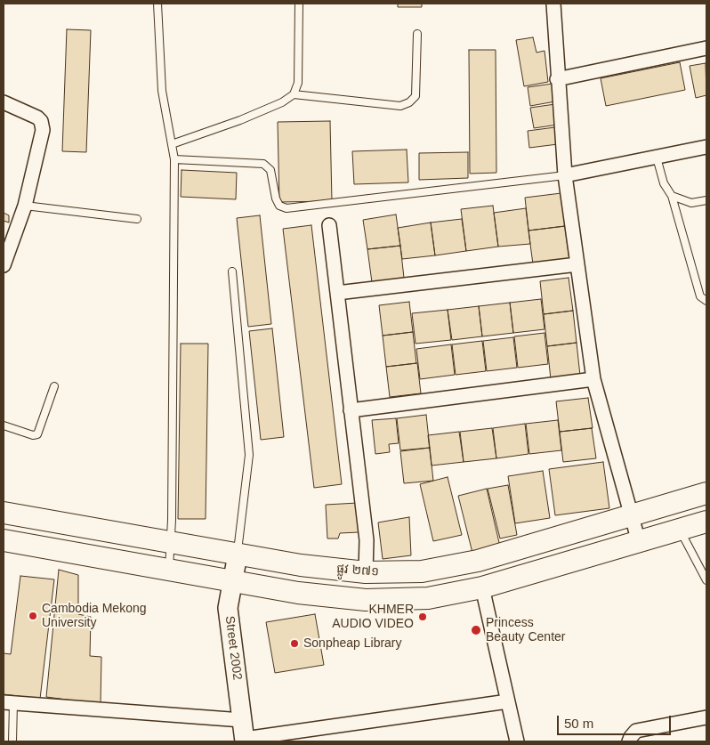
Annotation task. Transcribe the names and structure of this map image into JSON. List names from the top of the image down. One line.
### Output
{"streets":{"main road":["ផ្លូវ ២៧១"],"street":["Street 2002"]},"crossings":[["ផ្លូវ ២៧១","Street 2002"]],"places":["Cambodia Mekong University","KHMER AUDIO VIDEO","Princess Beauty Center","Sonpheap Library"],"scale_bar":"50 m"}
